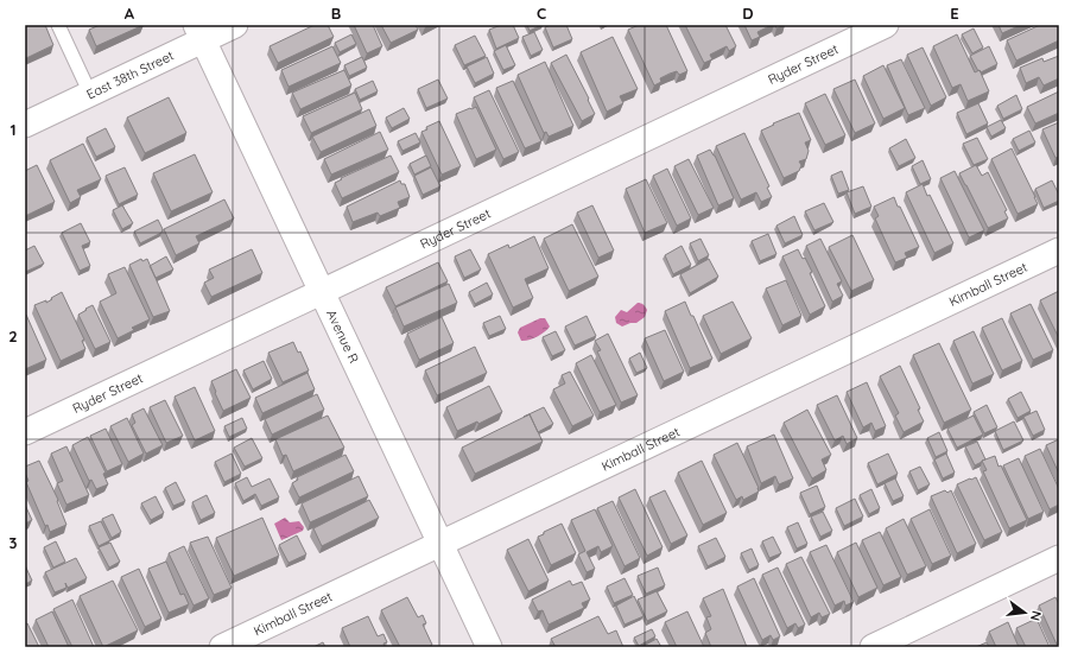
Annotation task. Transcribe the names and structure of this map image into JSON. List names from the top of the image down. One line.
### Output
{"streets":{"street":["Ryder Street","East 38th Street","Kimball Street","Avenue R"]},"crossings":[["Ryder Street","Avenue R"],["East 38th Street","Avenue R"],["Kimball Street","Avenue R"]],"north":"right","grid":{"columns":["A","B","C","D","E"],"rows":["1","2","3"]}}
